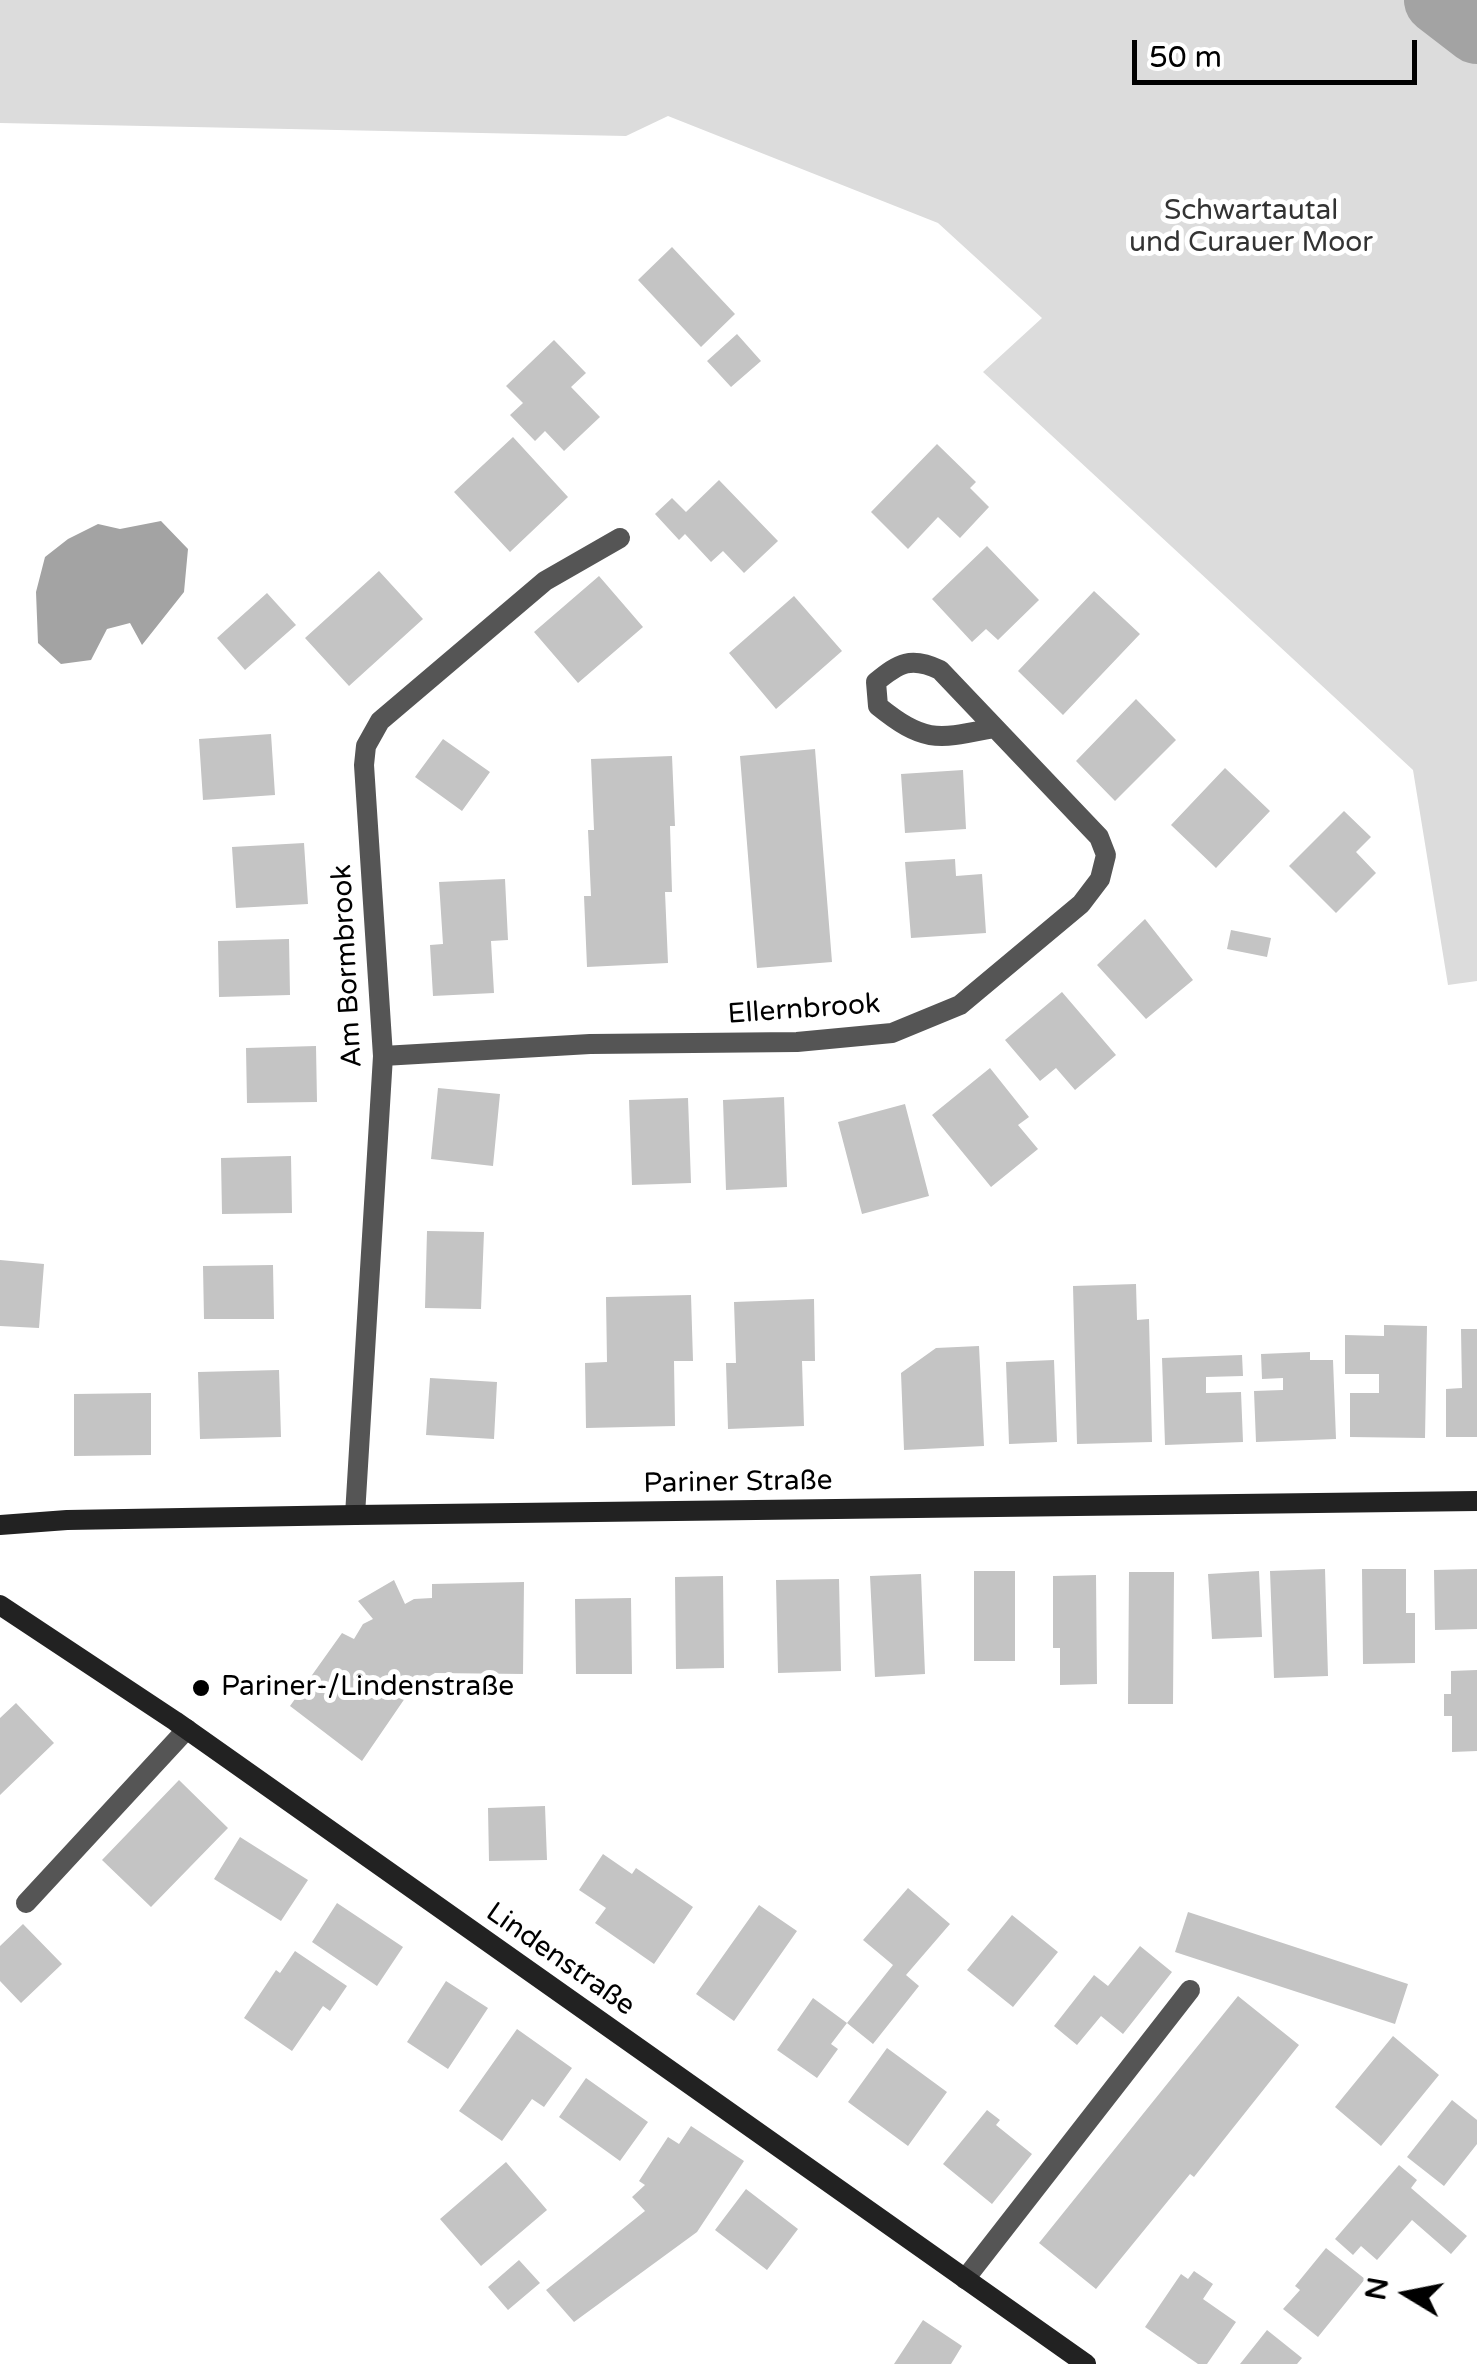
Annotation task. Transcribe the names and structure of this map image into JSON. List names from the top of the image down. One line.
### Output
{"streets":{"street":["Am Bormbrook","Ellernbrook","Pariner Straße","Lindenstraße"]},"crossings":[["Am Bormbrook","Ellernbrook"],["Am Bormbrook","Pariner Straße"]],"parks":["Schwartautal und Curauer Moor"],"places":["Pariner-/Lindenstraße"],"scale_bar":"50 m","north":"left"}
